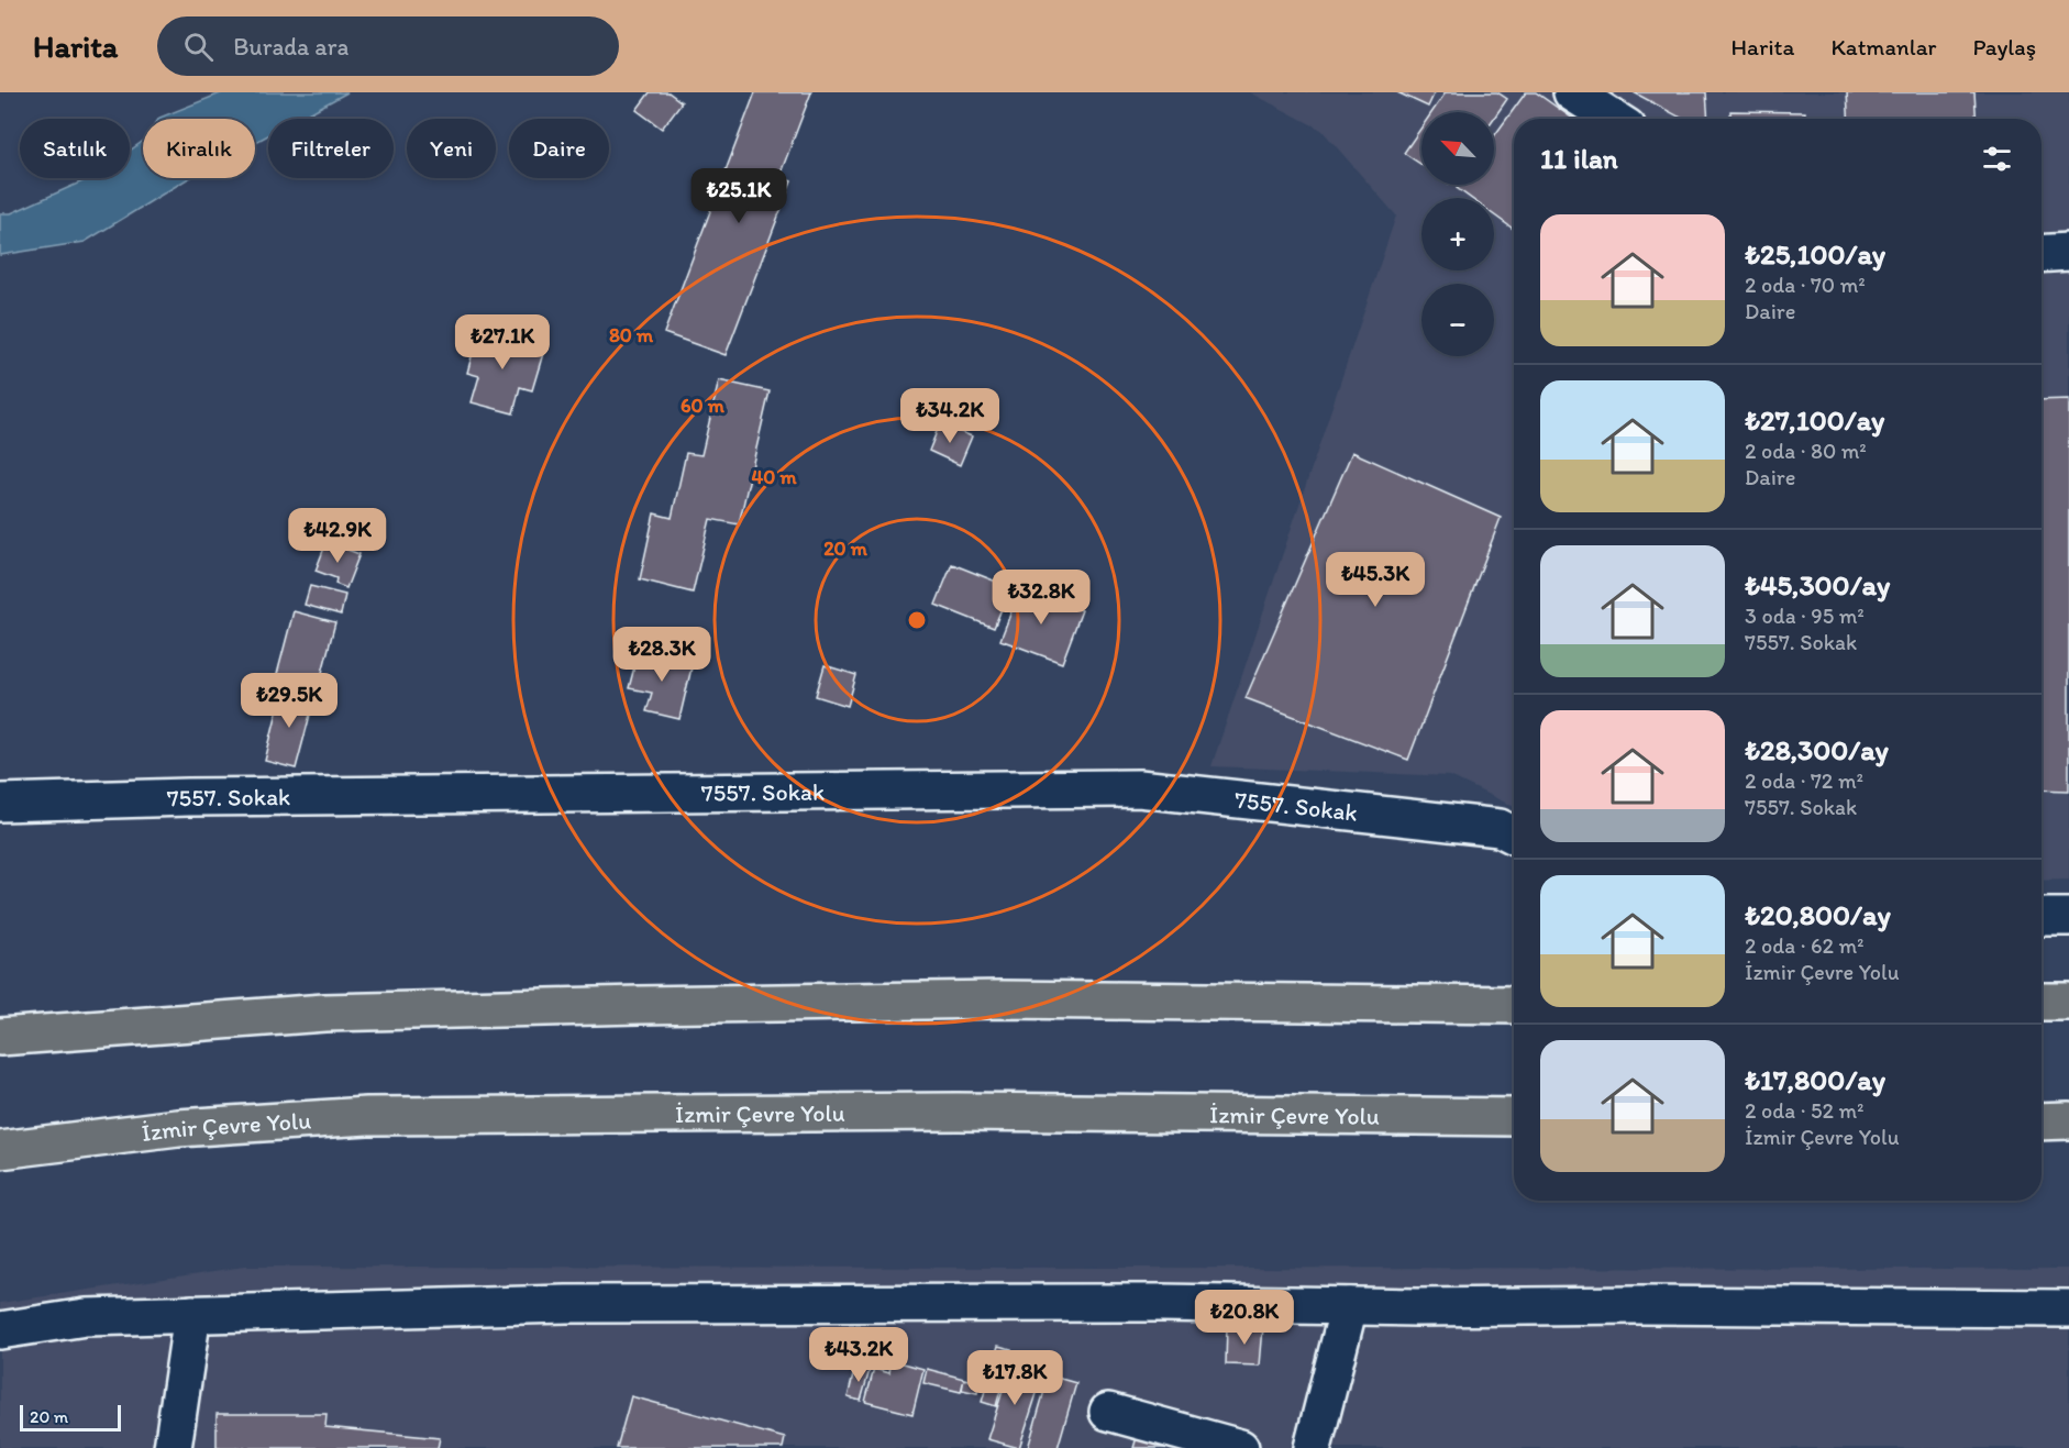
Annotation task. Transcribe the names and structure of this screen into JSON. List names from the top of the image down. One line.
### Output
{"streets":{"highway":["İzmir Çevre Yolu"],"street":["7557. Sokak"]},"scale_bar":"20 m","north":"top left","page":{"header":"Harita","search":"Burada ara","nav":["Harita","Katmanlar","Paylaş"],"map_buttons":["+","−"],"chip":["Satılık","Kiralık","Filtreler","Yeni","Daire"],"heading":"11 ilan","price":["₺25.1K","₺27.1K","₺34.2K","₺42.9K","₺45.3K","₺32.8K","₺28.3K","₺29.5K","₺20.8K","₺43.2K","₺17.8K"],"list":[{"name":"₺25,100/ay","note":"2 oda · 70 m² · Daire"},{"name":"₺27,100/ay","note":"2 oda · 80 m² · Daire"},{"name":"₺45,300/ay","note":"3 oda · 95 m² · 7557. Sokak"},{"name":"₺28,300/ay","note":"2 oda · 72 m² · 7557. Sokak"},{"name":"₺20,800/ay","note":"2 oda · 62 m² · İzmir Çevre Yolu"},{"name":"₺17,800/ay","note":"2 oda · 52 m² · İzmir Çevre Yolu"}],"scale":"20 m"},"rings":["80 m","60 m","40 m","20 m"]}
